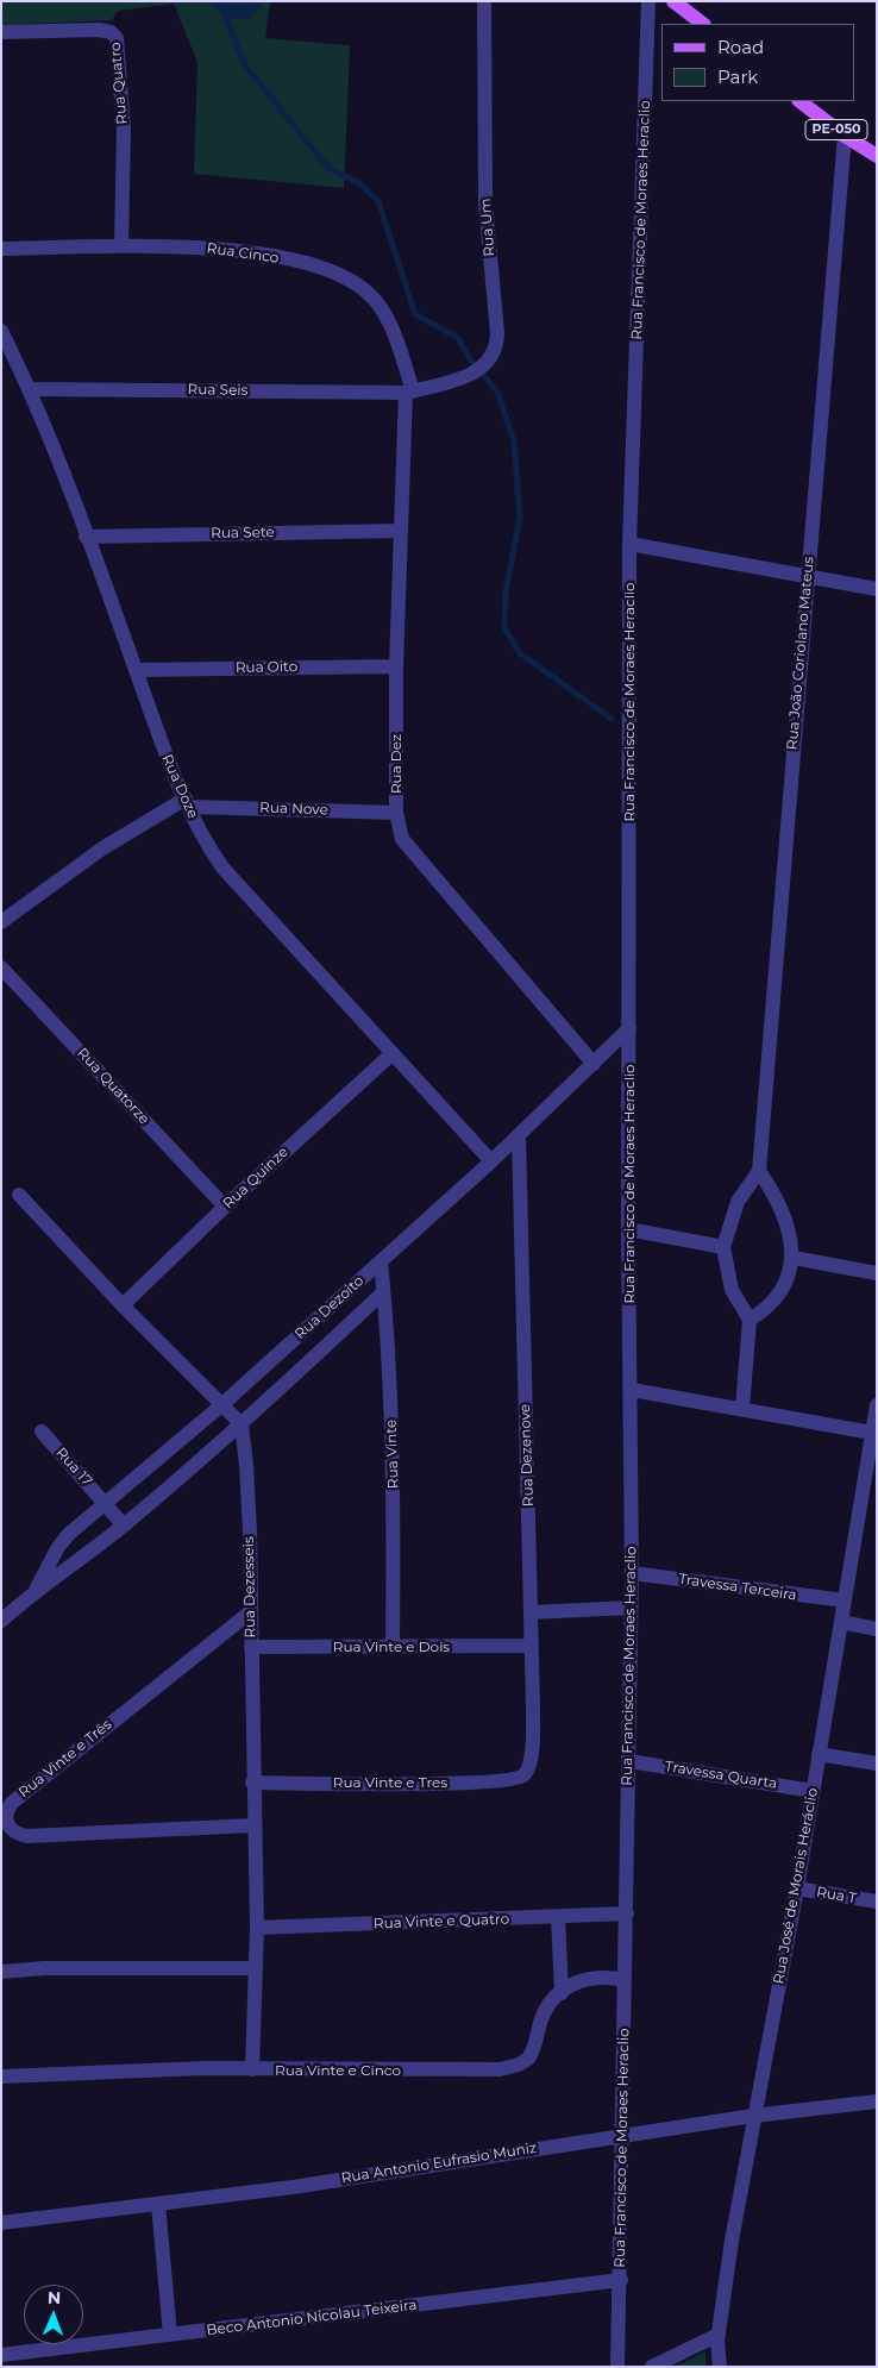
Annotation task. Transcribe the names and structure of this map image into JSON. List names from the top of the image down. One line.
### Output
{"streets":{"main road":["PE-050"],"street":["Rua Quatro","Rua Francisco de Moraes Heraclio","Rua Um","Rua Cinco","Rua Seis","Rua Sete","Rua João Coriolano Mateus","Rua Oito","Rua Dez","Rua Doze","Rua Nove","Rua Quatorze","Rua Quinze","Rua Dezoito","Rua Vinte","Rua Dezenove","Rua 17","Rua Dezesseis","Travessa Terceira","Rua Vinte e Dois","Rua Vinte e Três","Travessa Quarta","Rua Vinte e Tres","Rua José de Morais Heráclio","Rua T","Rua Vinte e Quatro","Rua Vinte e Cinco","Rua Antonio Eufrasio Muniz","Beco Antonio Nicolau Teixeira"]},"crossings":[["Rua Quatro","Rua Cinco"],["PE-050","Rua João Coriolano Mateus"],["Rua Francisco de Moraes Heraclio","Rua Dezoito"],["Rua Francisco de Moraes Heraclio","Travessa Terceira"],["Rua Francisco de Moraes Heraclio","Travessa Quarta"],["Rua Francisco de Moraes Heraclio","Rua Vinte e Quatro"],["Rua Francisco de Moraes Heraclio","Rua Vinte e Cinco"],["Rua Francisco de Moraes Heraclio","Rua Antonio Eufrasio Muniz"],["Rua Francisco de Moraes Heraclio","Beco Antonio Nicolau Teixeira"],["Rua Um","Rua Cinco"],["Rua Um","Rua Seis"],["Rua Um","Rua Dez"],["Rua Cinco","Rua Seis"],["Rua Cinco","Rua Dez"],["Rua Seis","Rua Dez"],["Rua Seis","Rua Doze"],["Rua Sete","Rua Dez"],["Rua Sete","Rua Doze"],["Rua Oito","Rua Dez"],["Rua Oito","Rua Doze"],["Rua Dez","Rua Nove"],["Rua Dez","Rua Dezoito"],["Rua Doze","Rua Nove"],["Rua Doze","Rua Quinze"],["Rua Doze","Rua Dezoito"],["Rua Quatorze","Rua Quinze"],["Rua Dezoito","Rua Vinte"],["Rua Dezoito","Rua Dezenove"],["Rua Dezoito","Rua 17"],["Rua Dezoito","Rua Dezesseis"],["Rua Vinte","Rua Vinte e Dois"],["Rua Dezenove","Rua Vinte e Dois"],["Rua Dezenove","Rua Vinte e Tres"],["Rua Dezesseis","Rua Vinte e Dois"],["Rua Dezesseis","Rua Vinte e Três"],["Rua Dezesseis","Rua Vinte e Tres"],["Rua Dezesseis","Rua Vinte e Quatro"],["Rua Dezesseis","Rua Vinte e Cinco"],["Travessa Terceira","Rua José de Morais Heráclio"],["Travessa Quarta","Rua José de Morais Heráclio"],["Rua José de Morais Heráclio","Rua T"],["Rua José de Morais Heráclio","Rua Antonio Eufrasio Muniz"]],"legend":["Road","Park"],"north":"top"}
